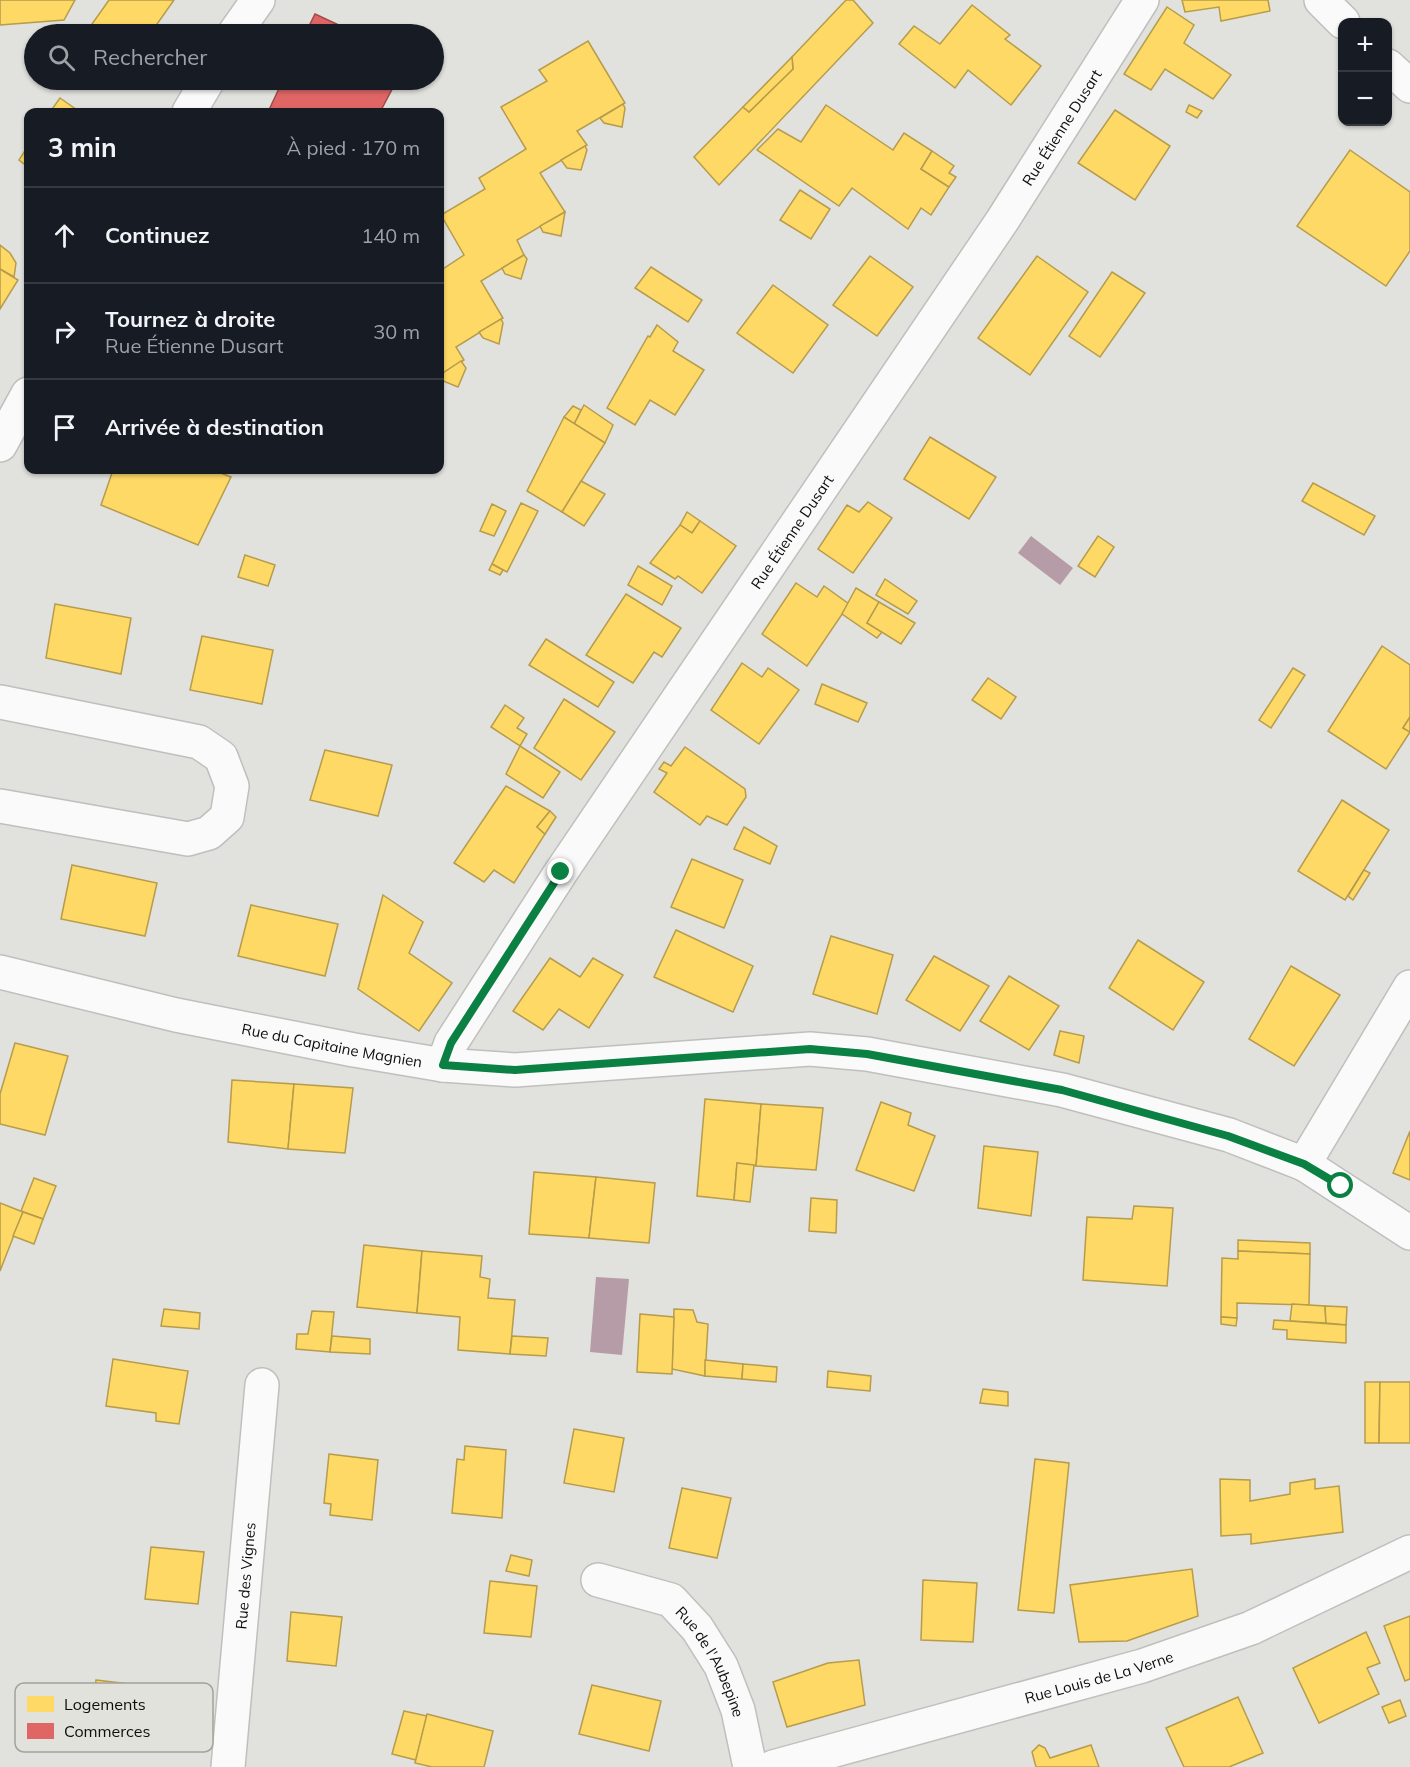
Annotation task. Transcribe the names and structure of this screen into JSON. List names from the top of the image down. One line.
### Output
{"streets":{"street":["Rue Étienne Dusart","Rue du Capitaine Magnien","Rue des Vignes","Rue de l'Aubepine","Rue Louis de La Verne"]},"crossings":[["Rue Étienne Dusart","Rue du Capitaine Magnien"]],"legend":["Logements","Commerces"],"page":{"map_buttons":["+","−"],"search":"Rechercher","heading":["3 min","À pied · 170 m"],"list":[["Continuez","140 m"],["Tournez à droite","Rue Étienne Dusart","30 m"],"Arrivée à destination"]}}
